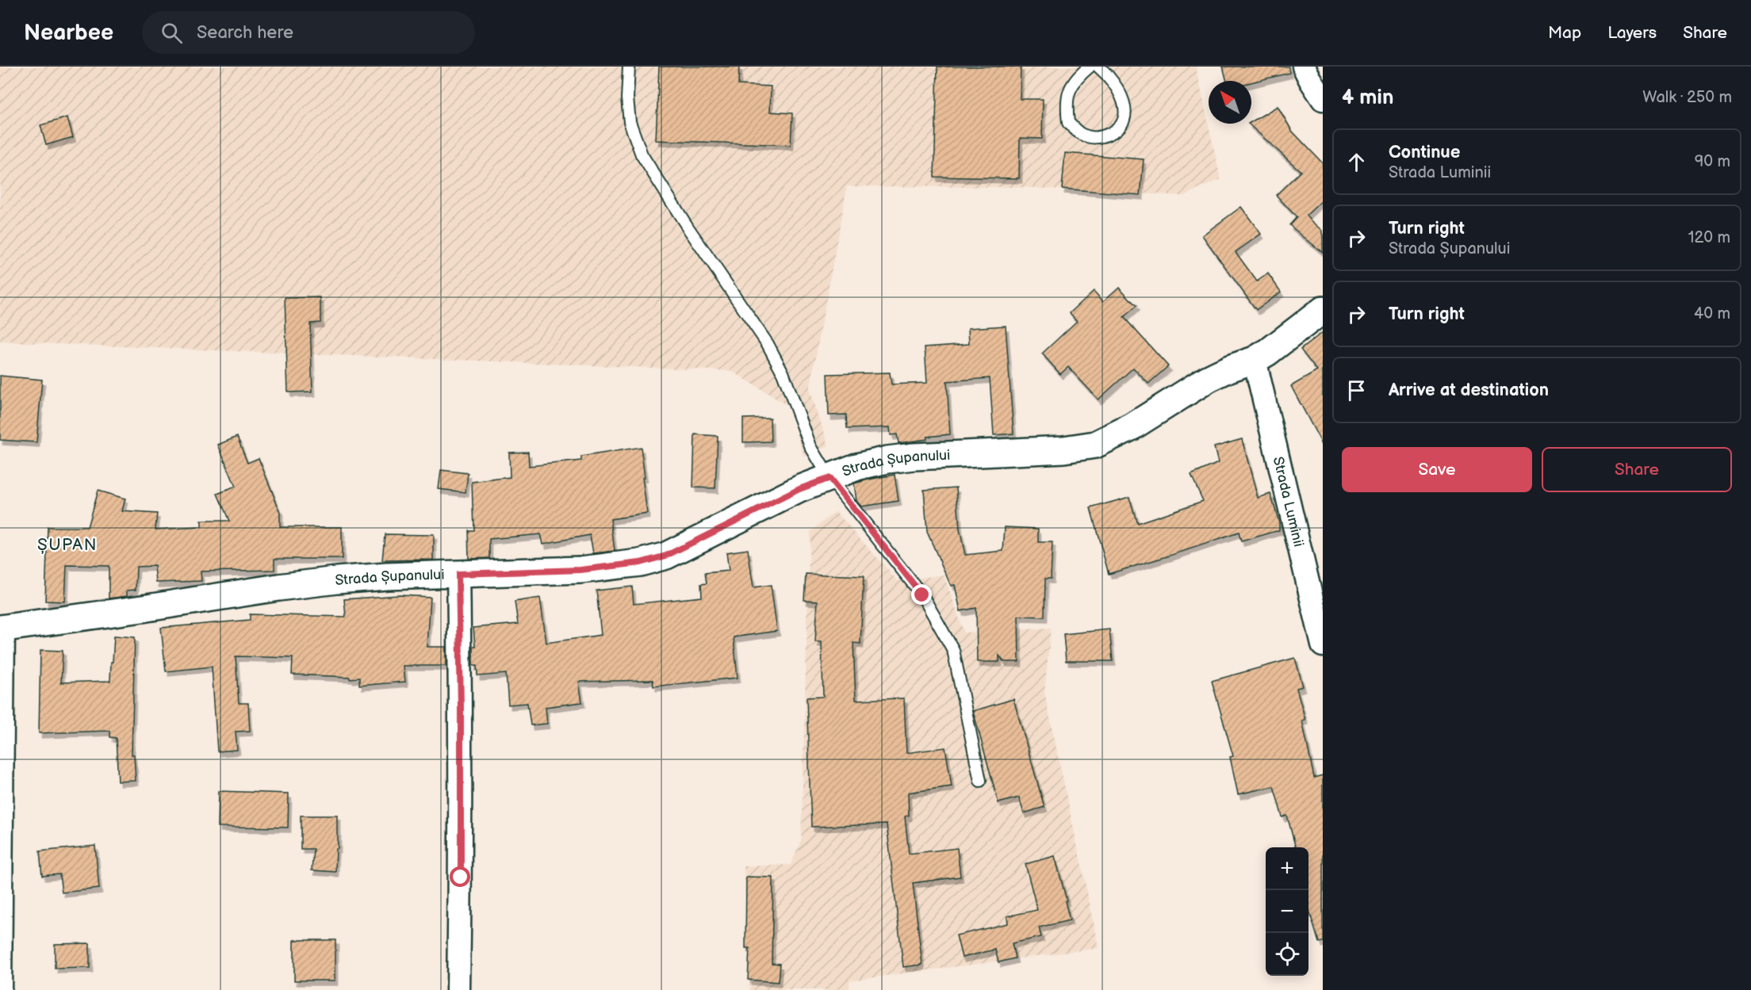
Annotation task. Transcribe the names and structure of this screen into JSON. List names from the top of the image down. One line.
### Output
{"streets":{"street":["Strada Șupanului","Strada Luminii"]},"crossings":[["Strada Șupanului","Strada Luminii"]],"districts":["ȘUPAN"],"north":"top left","page":{"header":"Nearbee","search":"Search here","nav":["Map","Layers","Share"],"heading":["4 min","Walk · 250 m"],"list":[["Continue","Strada Luminii","90 m"],["Turn right","Strada Șupanului","120 m"],["Turn right","40 m"],"Arrive at destination"],"buttons":["Save","Share"],"map_buttons":["+","−"]}}
